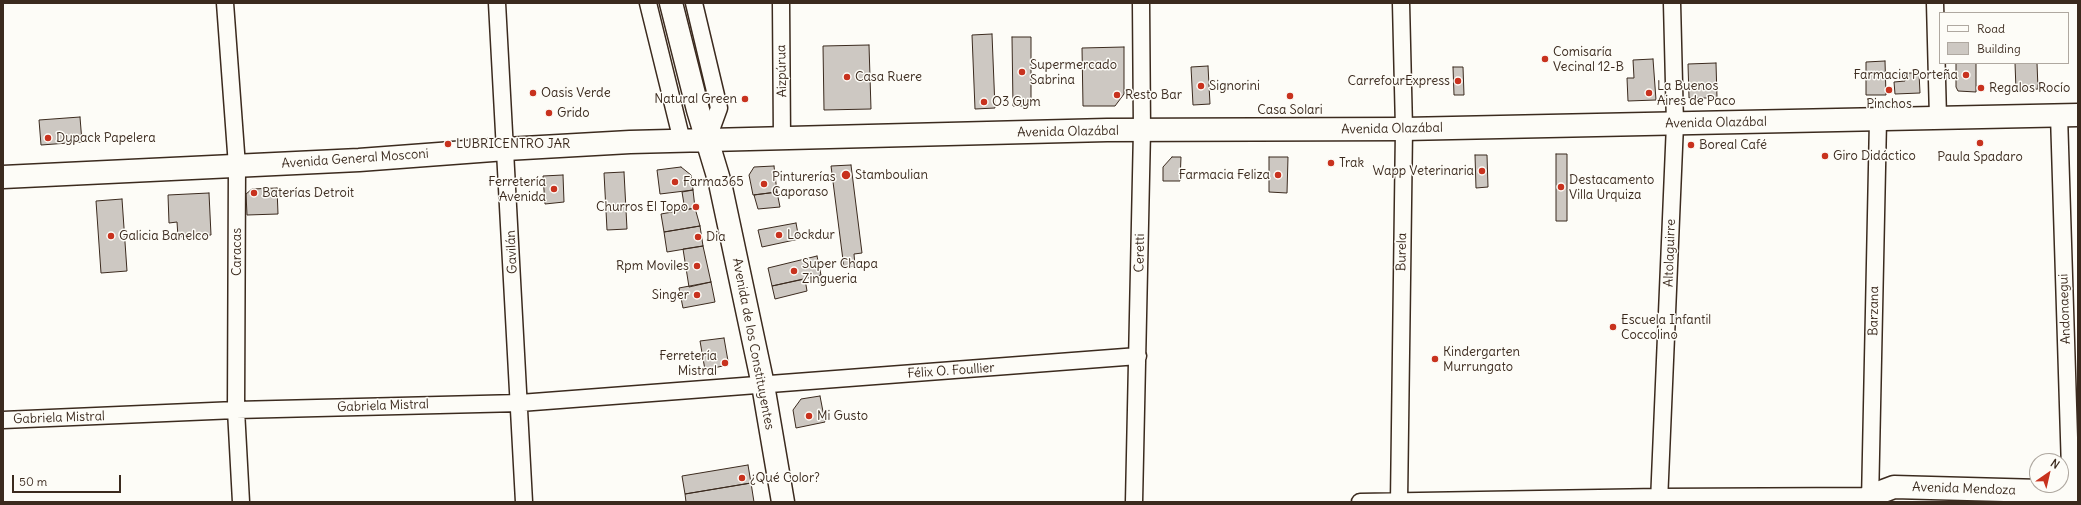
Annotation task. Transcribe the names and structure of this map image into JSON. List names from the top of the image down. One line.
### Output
{"streets":{"main road":["Avenida Olazábal","Avenida General Mosconi","Avenida de los Constituyentes","Avenida Mendoza"],"street":["Aizpúrua","Caracas","Gavilán","Burela","Ceretti","Altolaguirre","Andonaegui","Barzana","Félix O. Foullier","Gabriela Mistral"]},"crossings":[["Aizpúrua","Avenida Olazábal"],["Avenida Olazábal","Avenida General Mosconi"],["Avenida Olazábal","Burela"],["Avenida Olazábal","Ceretti"],["Avenida Olazábal","Altolaguirre"],["Avenida Olazábal","Andonaegui"],["Avenida Olazábal","Barzana"],["Avenida Olazábal","Avenida de los Constituyentes"],["Avenida General Mosconi","Caracas"],["Avenida General Mosconi","Gavilán"],["Avenida General Mosconi","Avenida de los Constituyentes"],["Caracas","Gabriela Mistral"],["Gavilán","Gabriela Mistral"],["Ceretti","Félix O. Foullier"],["Andonaegui","Avenida Mendoza"],["Barzana","Avenida Mendoza"],["Avenida de los Constituyentes","Félix O. Foullier"],["Avenida de los Constituyentes","Gabriela Mistral"],["Félix O. Foullier","Gabriela Mistral"]],"places":["Comisaría Vecinal 12-B","Supermercado Sabrina","Farmacia Porteña","Casa Ruere","CarrefourExpress","Signorini","Regalos Rocío","Pinchos","Oasis Verde","La Buenos Aires de Paco","Resto Bar","Casa Solari","Natural Green","O3 Gym","Grido","Dypack Papelera","Paula Spadaro","LUBRICENTRO JAR","Boreal Café","Giro Didáctico","Trak","Wapp Veterinaria","Stamboulian","Farmacia Feliza","Farma365","Pinturerías Caporaso","Destacamento Villa Urquiza","Ferretería Avenida","Baterías Detroit","Churros El Topo","Lockdur","Galicia Banelco","Dia","Rpm Moviles","Super Chapa Zingueria","Singer","Escuela Infantil Coccolino","Kindergarten Murrungato","Ferretería Mistral","Mi Gusto","¿Qué Color?"],"legend":["Road","Building"],"scale_bar":"50 m","north":"top right"}
